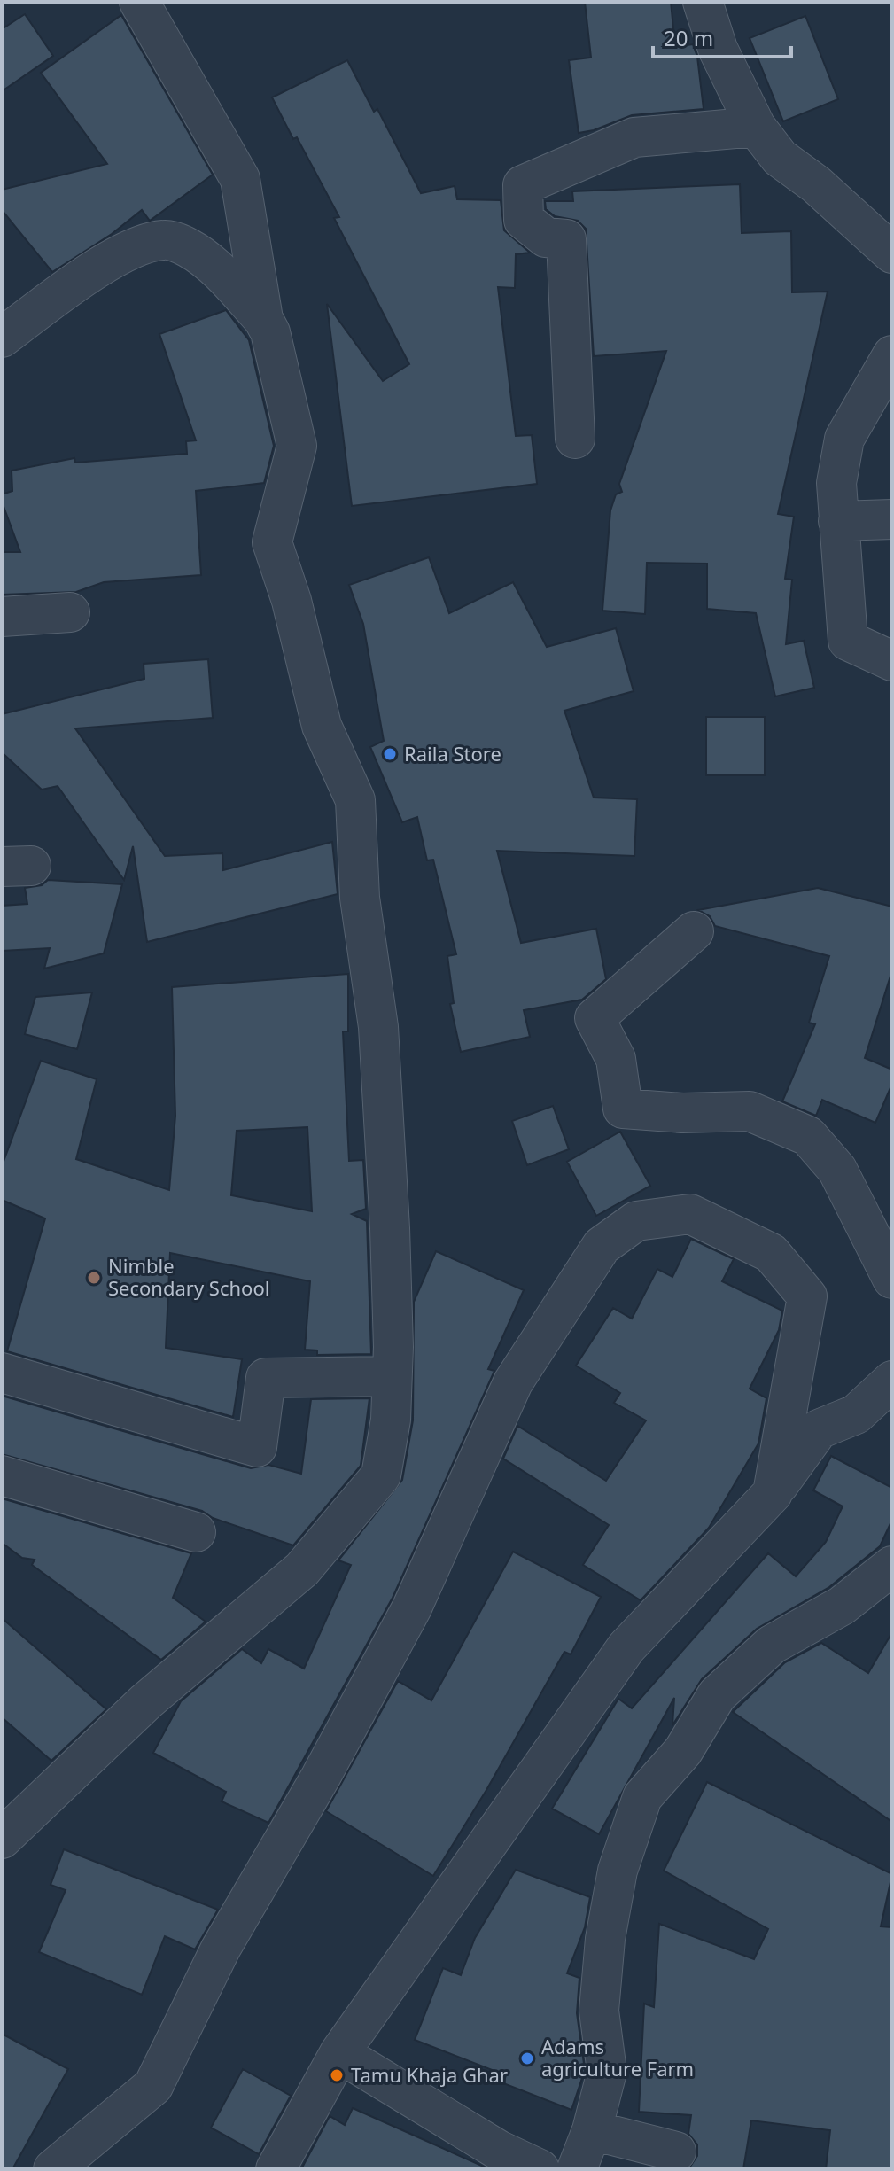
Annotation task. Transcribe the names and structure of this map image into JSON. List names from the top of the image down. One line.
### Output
{"places":["Raila Store","Nimble Secondary School","Adams agriculture Farm","Tamu Khaja Ghar"],"scale_bar":"20 m"}
